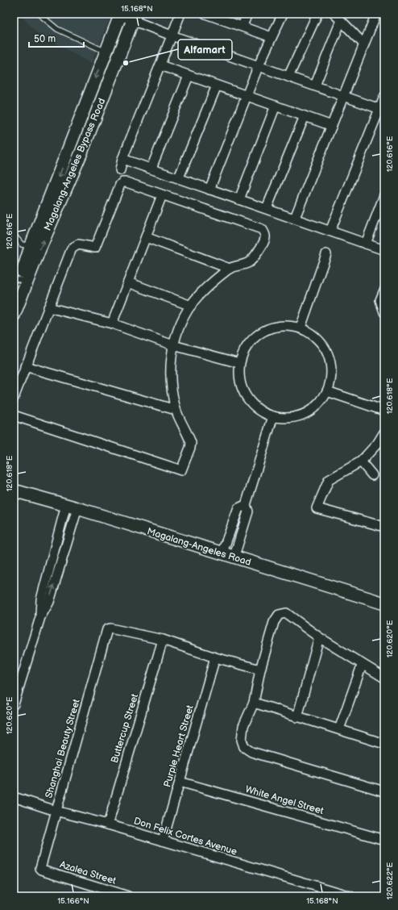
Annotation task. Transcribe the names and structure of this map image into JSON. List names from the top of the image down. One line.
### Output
{"streets":{"street":["Magalang-Angeles Bypass Road","Magalang-Angeles Road","Buttercup Street","Purple Heart Street","Shanghai Beauty Street","White Angel Street","Don Felix Cortes Avenue","Azalea Street"]},"crossings":[["Buttercup Street","Shanghai Beauty Street"],["Buttercup Street","Don Felix Cortes Avenue"],["Purple Heart Street","White Angel Street"],["Purple Heart Street","Don Felix Cortes Avenue"],["Shanghai Beauty Street","Don Felix Cortes Avenue"],["Shanghai Beauty Street","Azalea Street"]],"places":["Alfamart"],"scale_bar":"50 m","coordinates":["15.168°N","120.616°E","120.618°E","120.620°E","120.622°E","15.166°N"]}
